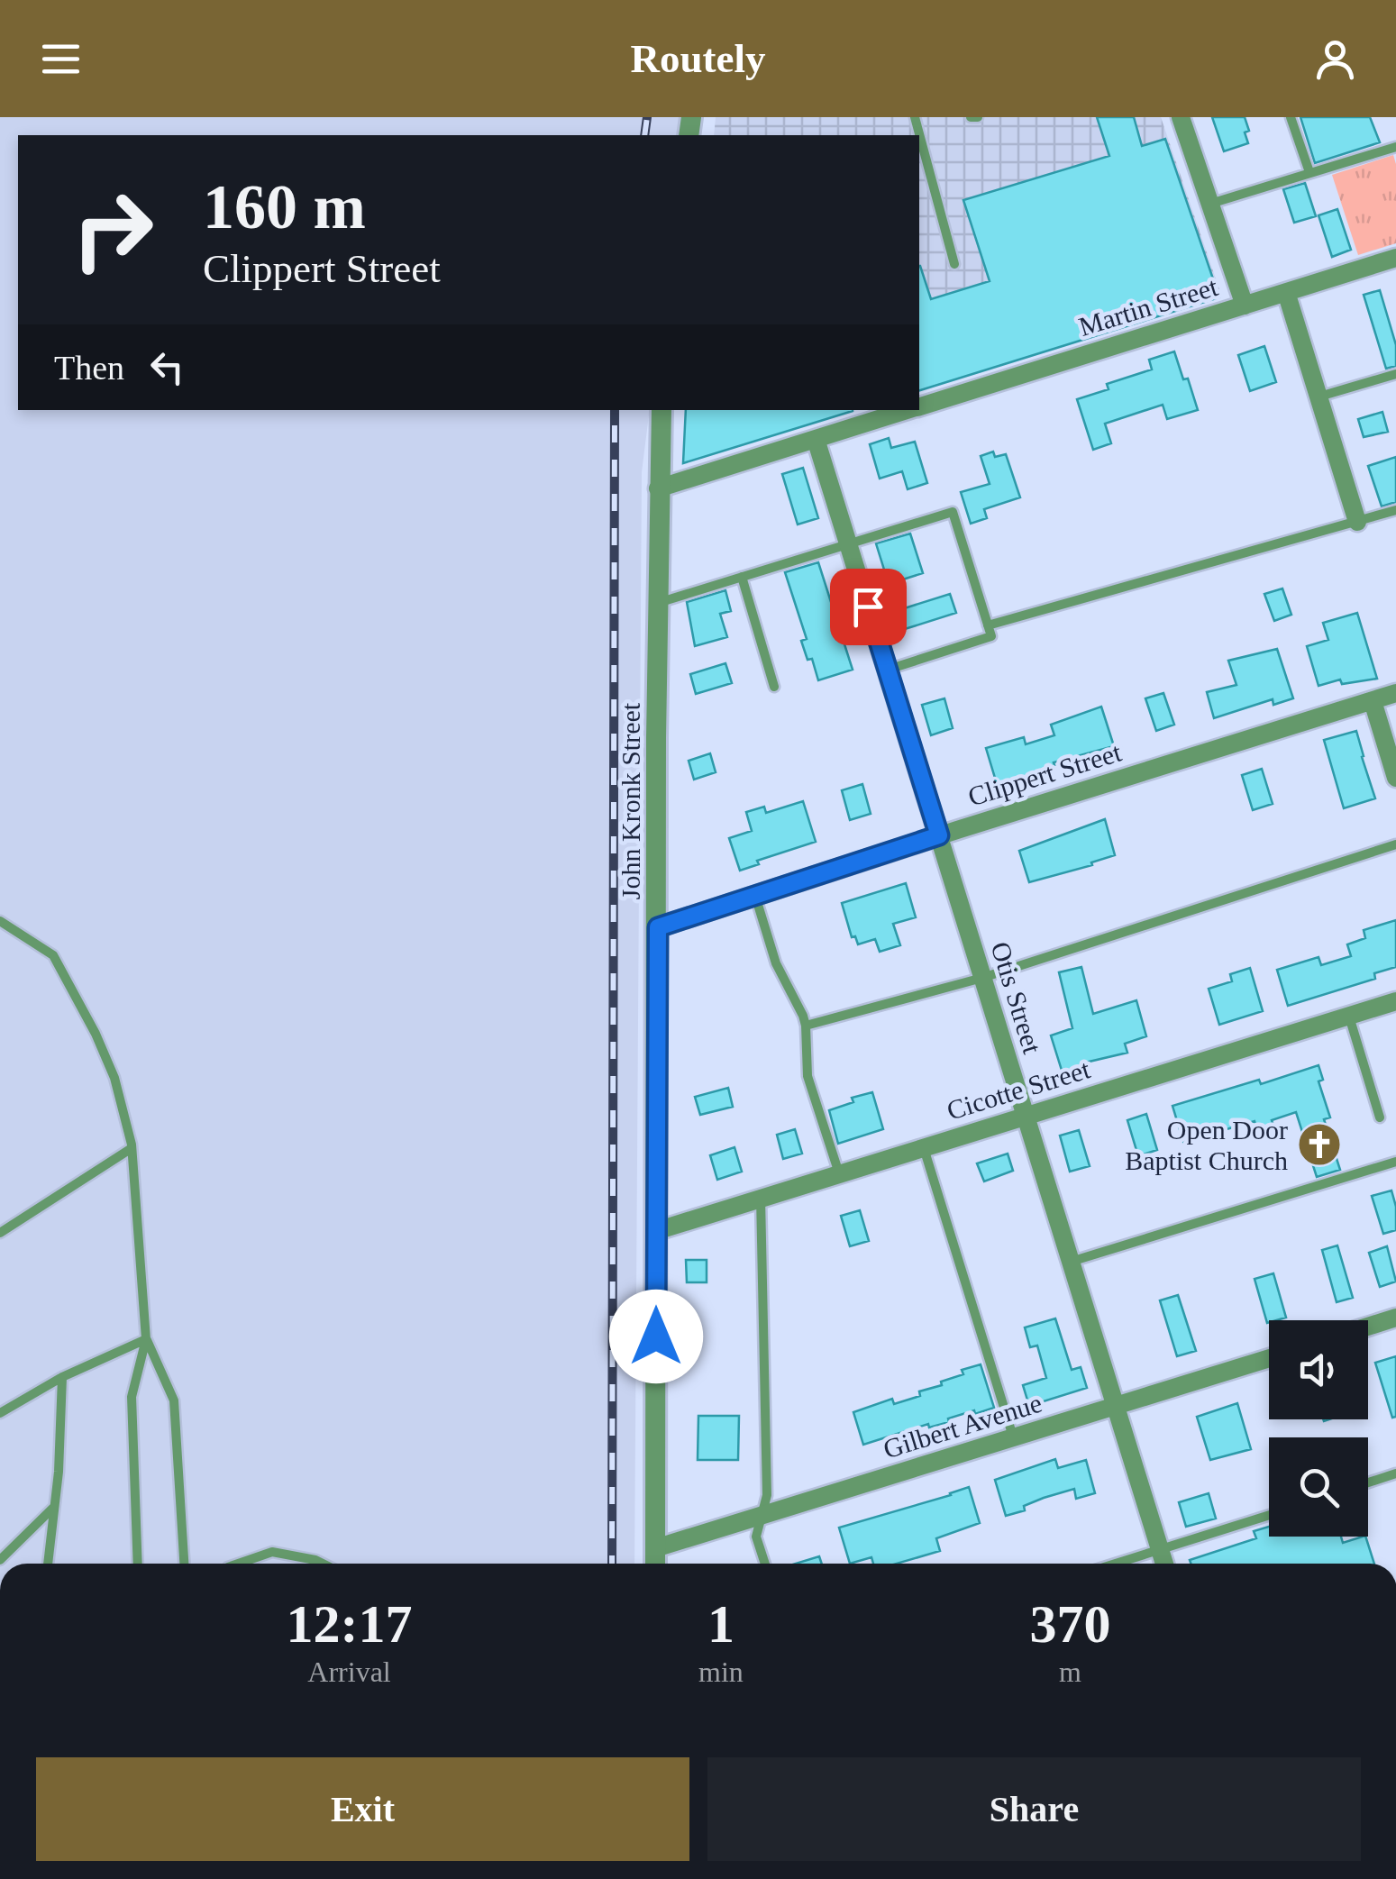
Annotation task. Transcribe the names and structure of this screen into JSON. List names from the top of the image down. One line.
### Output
{"streets":{"street":["Martin Street","Clippert Street","John Kronk Street","Otis Street","Cicotte Street","Gilbert Avenue"]},"crossings":[["Martin Street","John Kronk Street"],["Martin Street","Otis Street"],["Clippert Street","John Kronk Street"],["Clippert Street","Otis Street"],["John Kronk Street","Cicotte Street"],["John Kronk Street","Gilbert Avenue"],["Otis Street","Cicotte Street"],["Otis Street","Gilbert Avenue"]],"places":{"church":["Open Door Baptist Church"]},"page":{"header":"Routely","turn":["160 m","Clippert Street"],"then":"Then","eta":["12:17","Arrival","1","min","370","m"],"buttons":["Exit","Share"]}}
